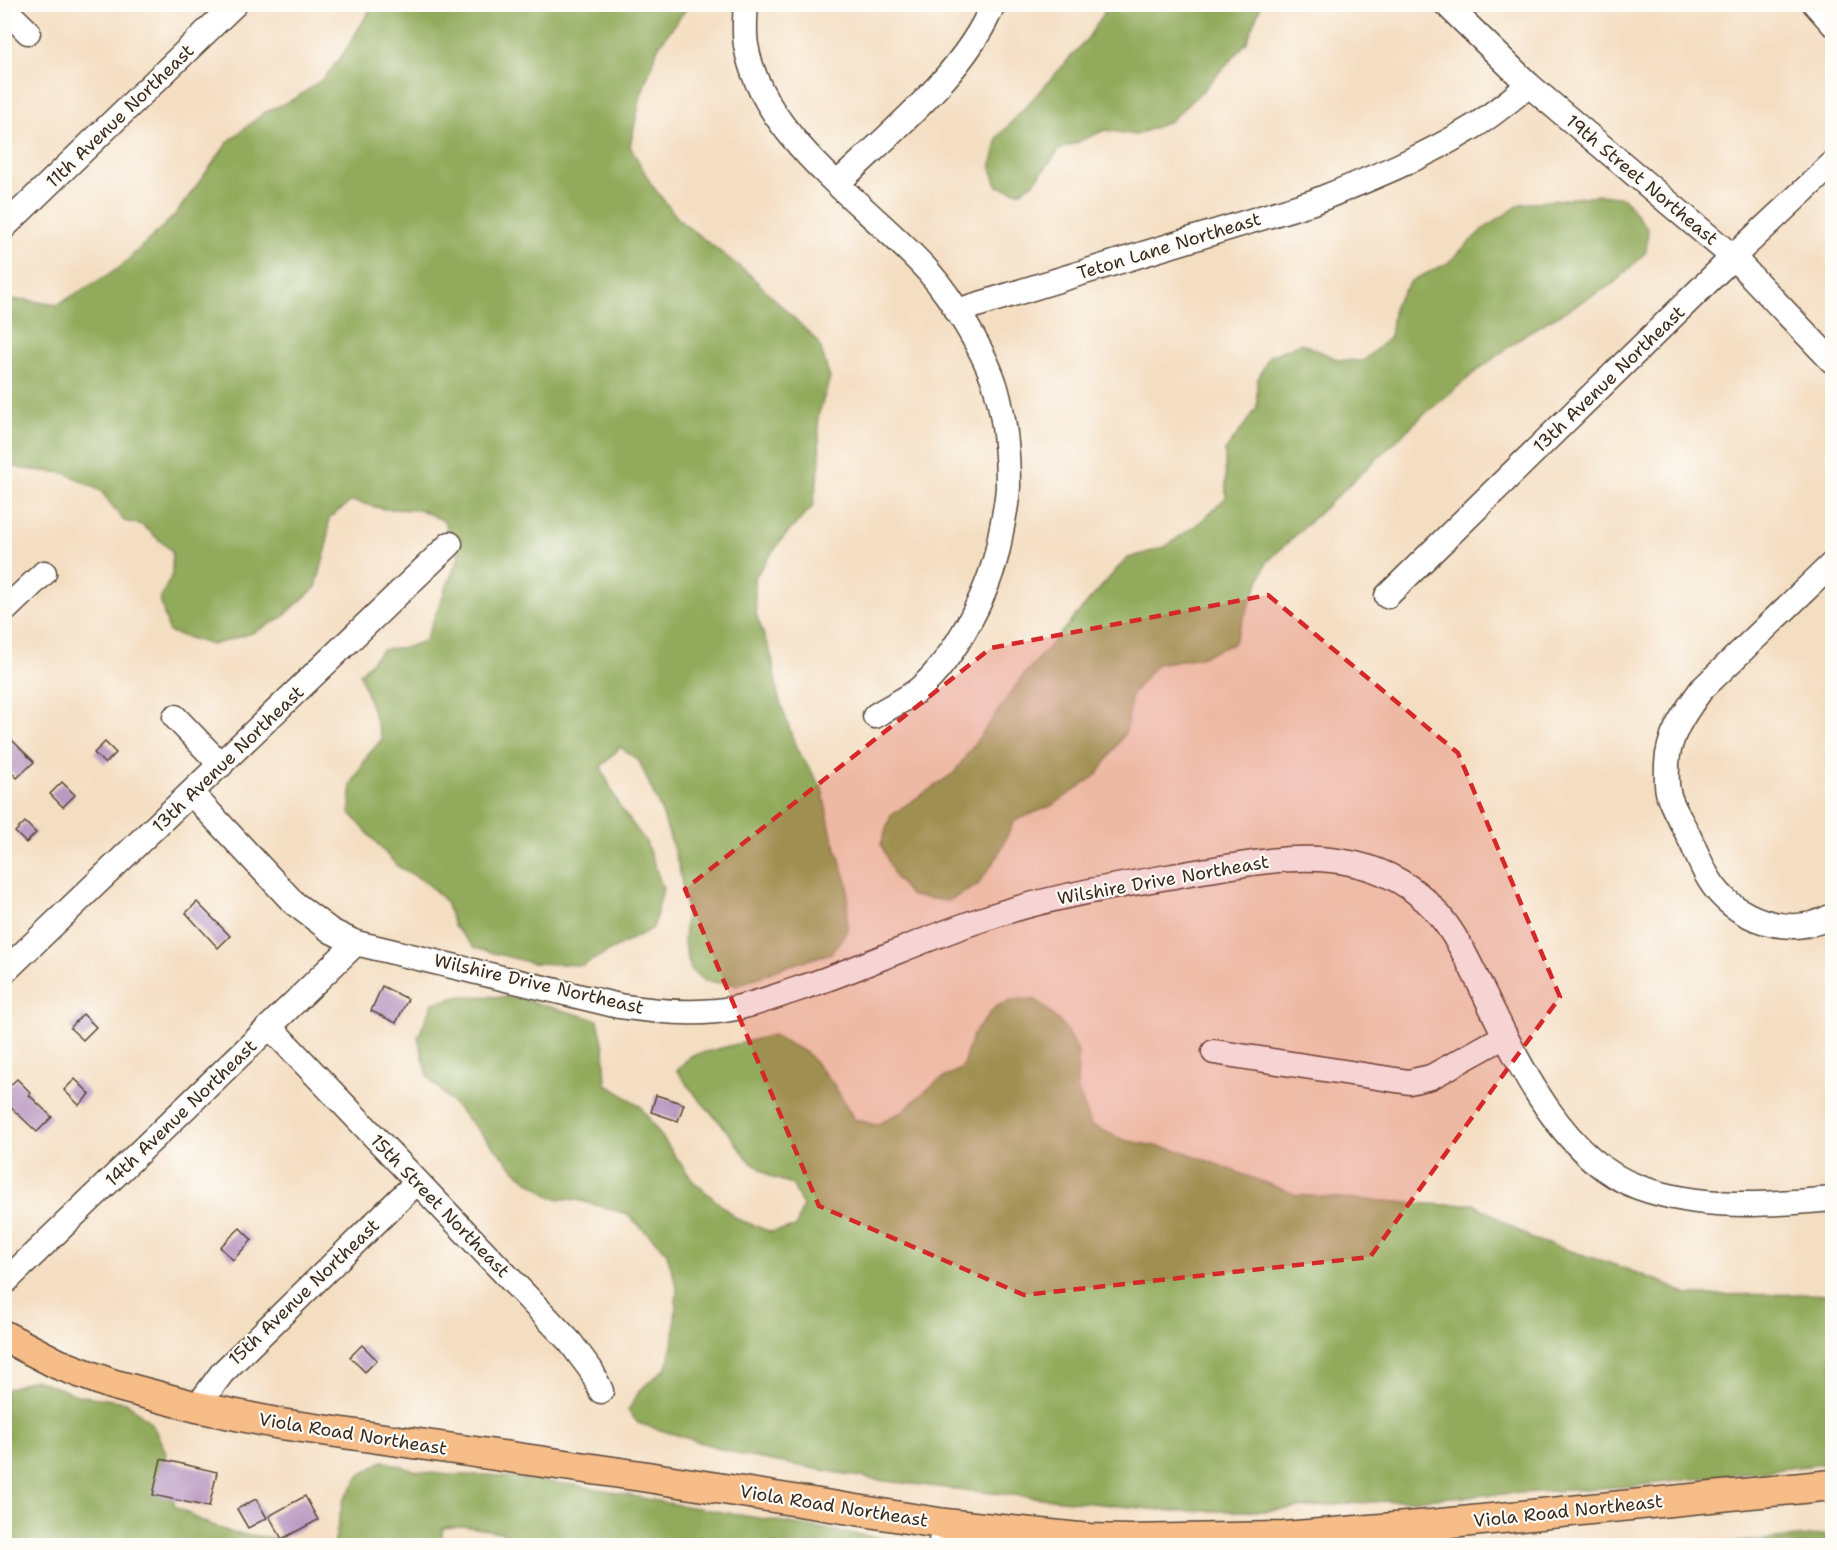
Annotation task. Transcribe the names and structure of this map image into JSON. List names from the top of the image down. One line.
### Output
{"streets":{"main road":["Viola Road Northeast"],"street":["11th Avenue Northeast","19th Street Northeast","Teton Lane Northeast","13th Avenue Northeast","Wilshire Drive Northeast","14th Avenue Northeast","15th Street Northeast","15th Avenue Northeast"]},"crossings":[["19th Street Northeast","Teton Lane Northeast"],["19th Street Northeast","13th Avenue Northeast"],["Wilshire Drive Northeast","14th Avenue Northeast"],["14th Avenue Northeast","15th Street Northeast"],["15th Street Northeast","15th Avenue Northeast"],["15th Avenue Northeast","Viola Road Northeast"]]}
